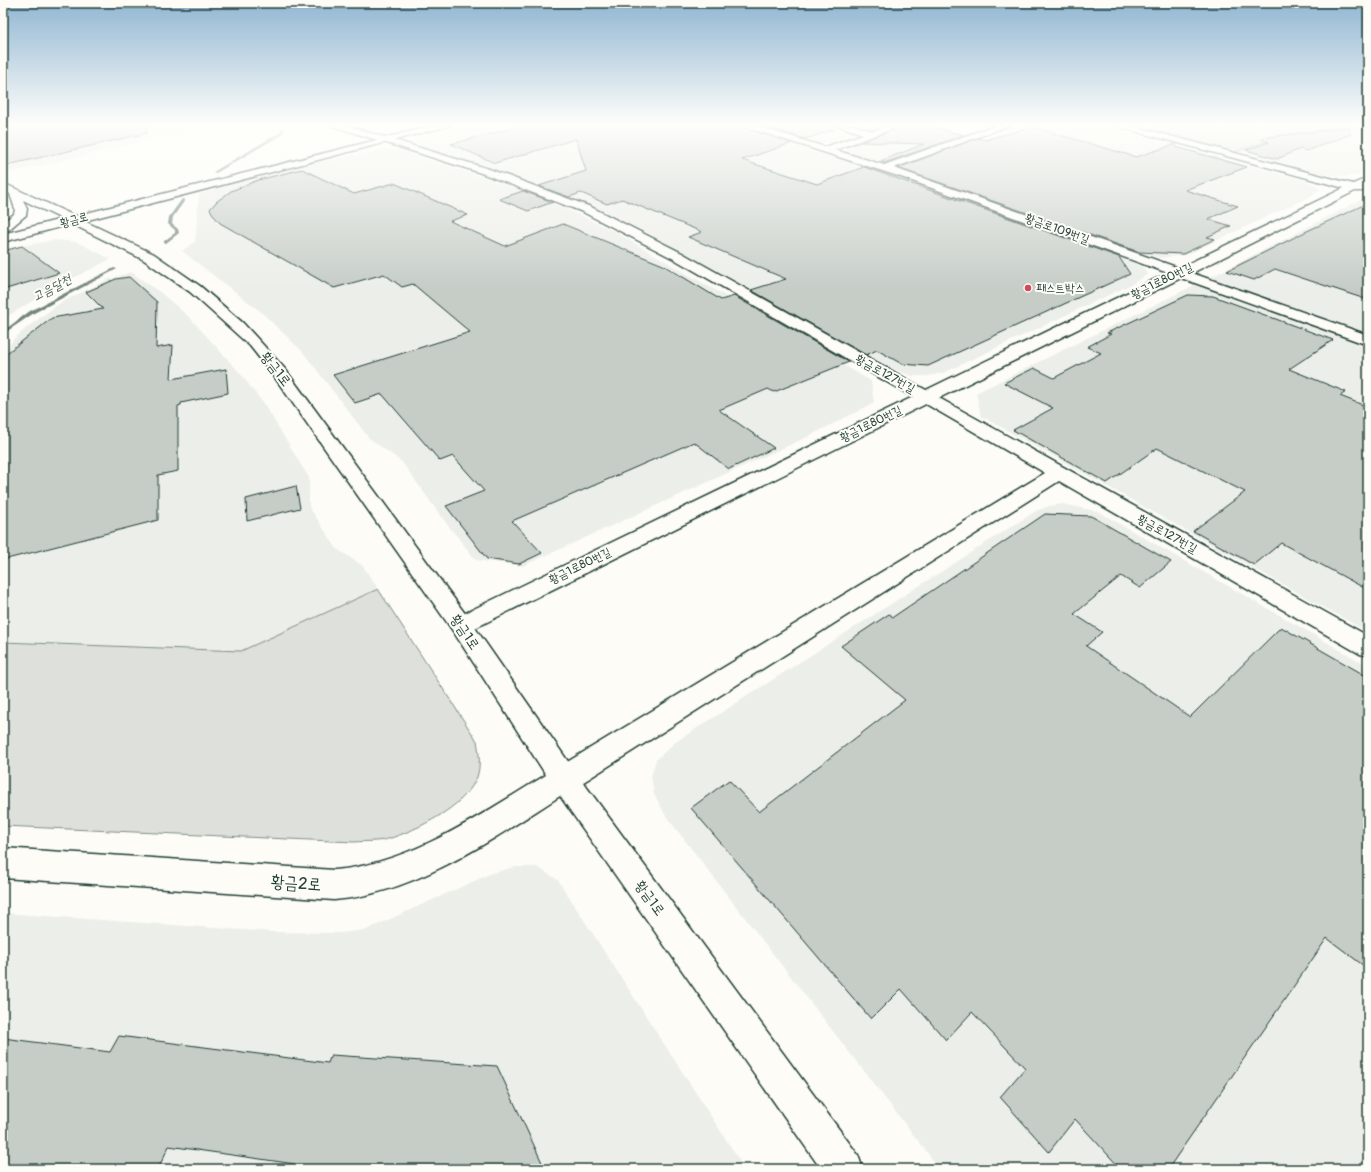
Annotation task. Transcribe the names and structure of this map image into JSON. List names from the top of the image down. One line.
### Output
{"streets":{"street":["황금로","황금로109번길","황금1로80번길","황금1로","황금로127번길","황금2로"]},"crossings":[["황금로","황금1로"],["황금로109번길","황금1로80번길"],["황금1로80번길","황금1로"],["황금1로80번길","황금로127번길"],["황금1로","황금2로"],["황금로127번길","황금2로"]],"water":["고음달천"],"places":["패스트박스"]}
